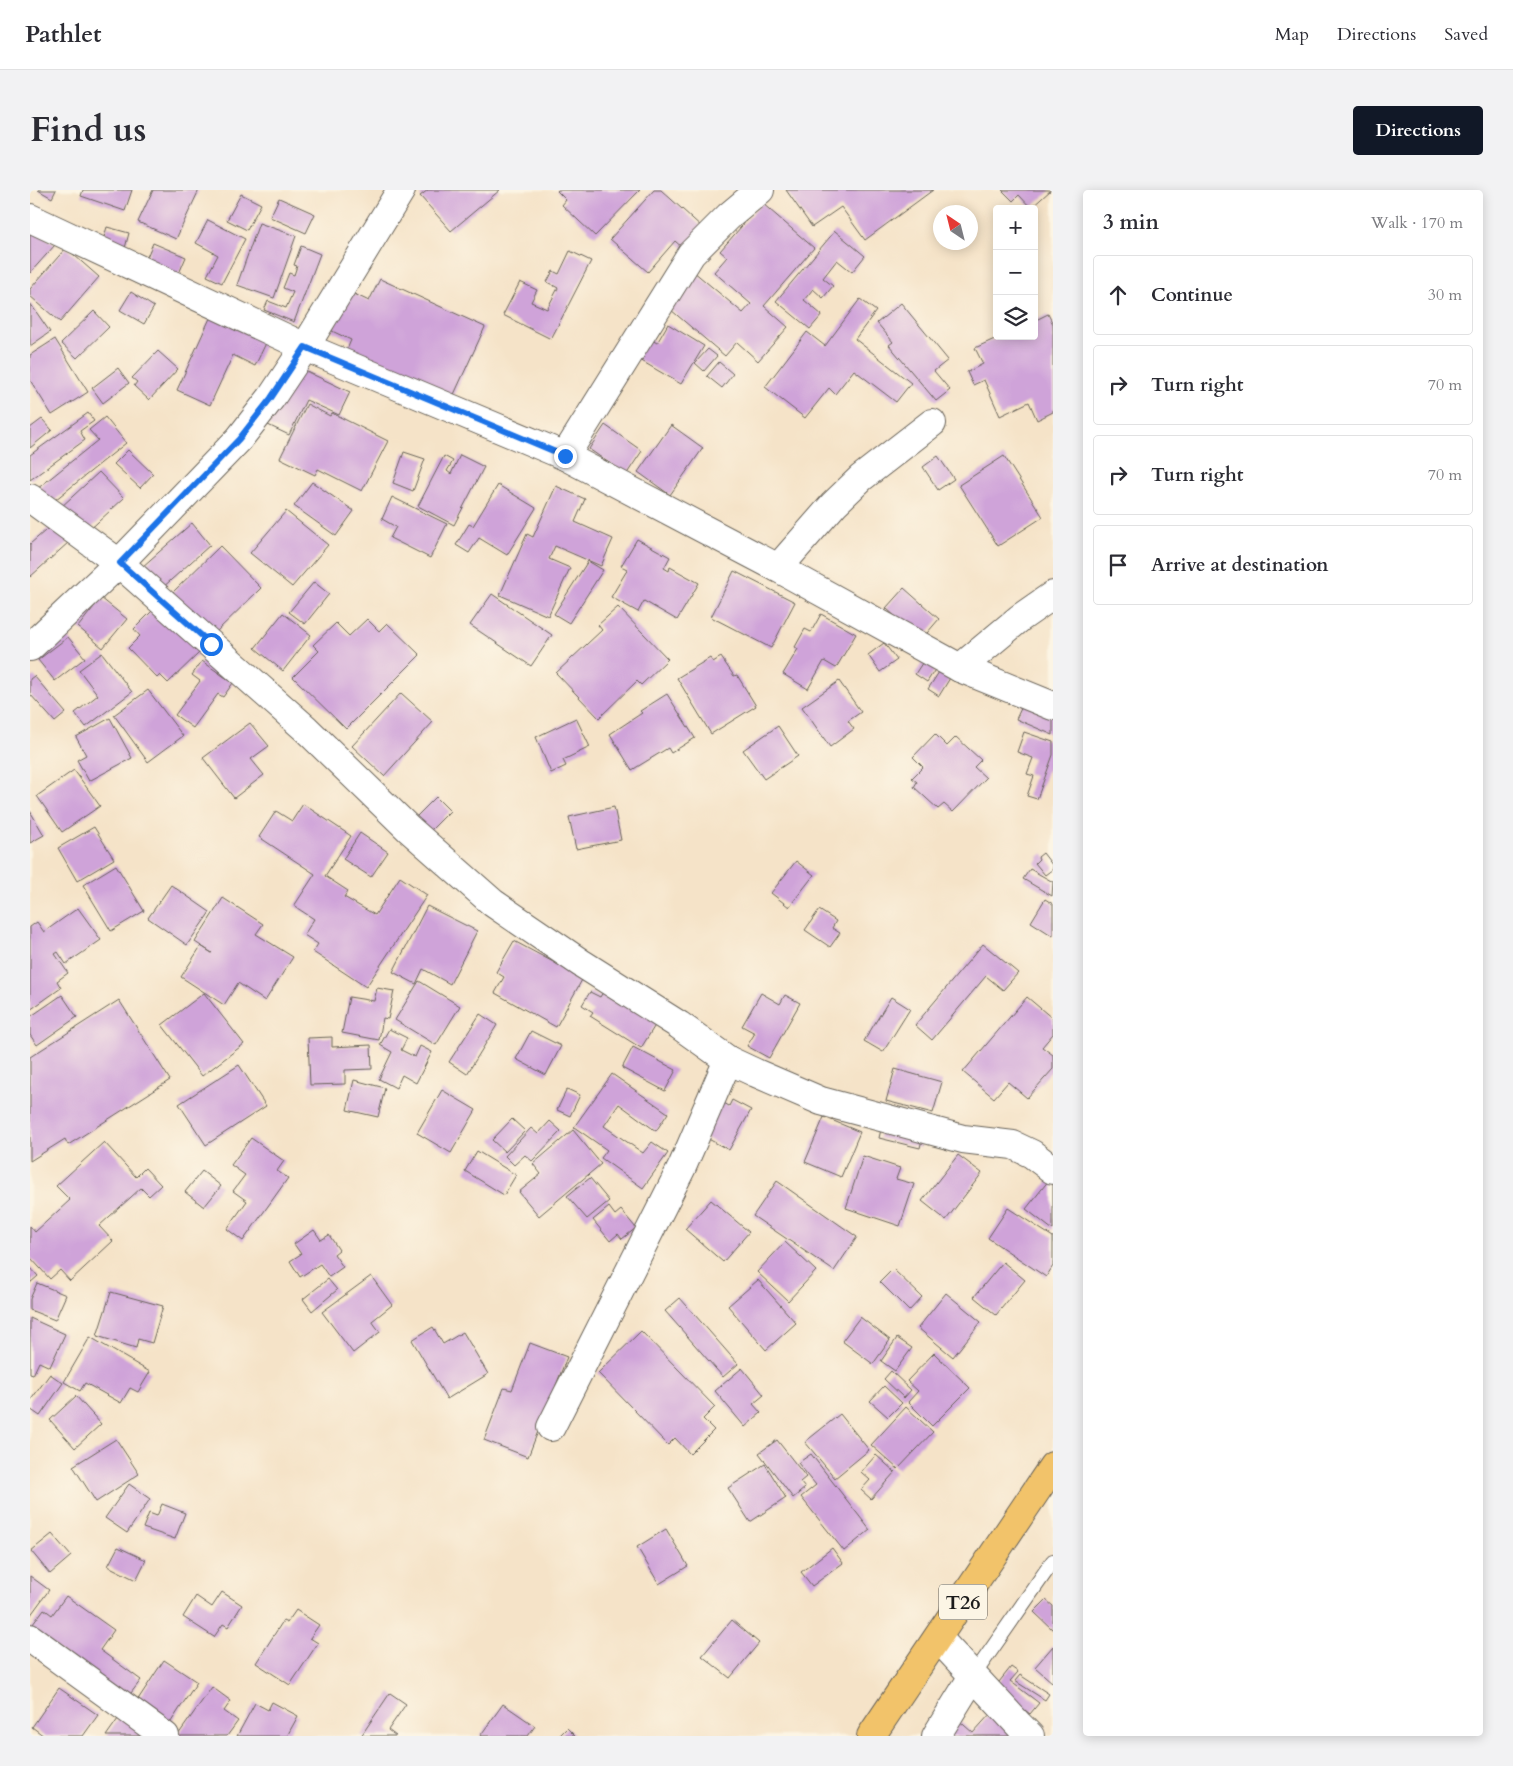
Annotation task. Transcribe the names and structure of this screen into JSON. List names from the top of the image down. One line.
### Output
{"streets":{"highway":["T26"]},"north":"top left","page":{"header":"Pathlet","nav":["Map","Directions","Saved"],"title":"Find us","buttons":"Directions","heading":["3 min","Walk · 170 m"],"map_buttons":["+","−"],"list":[["Continue","30 m"],["Turn right","70 m"],["Turn right","70 m"],"Arrive at destination"]}}
